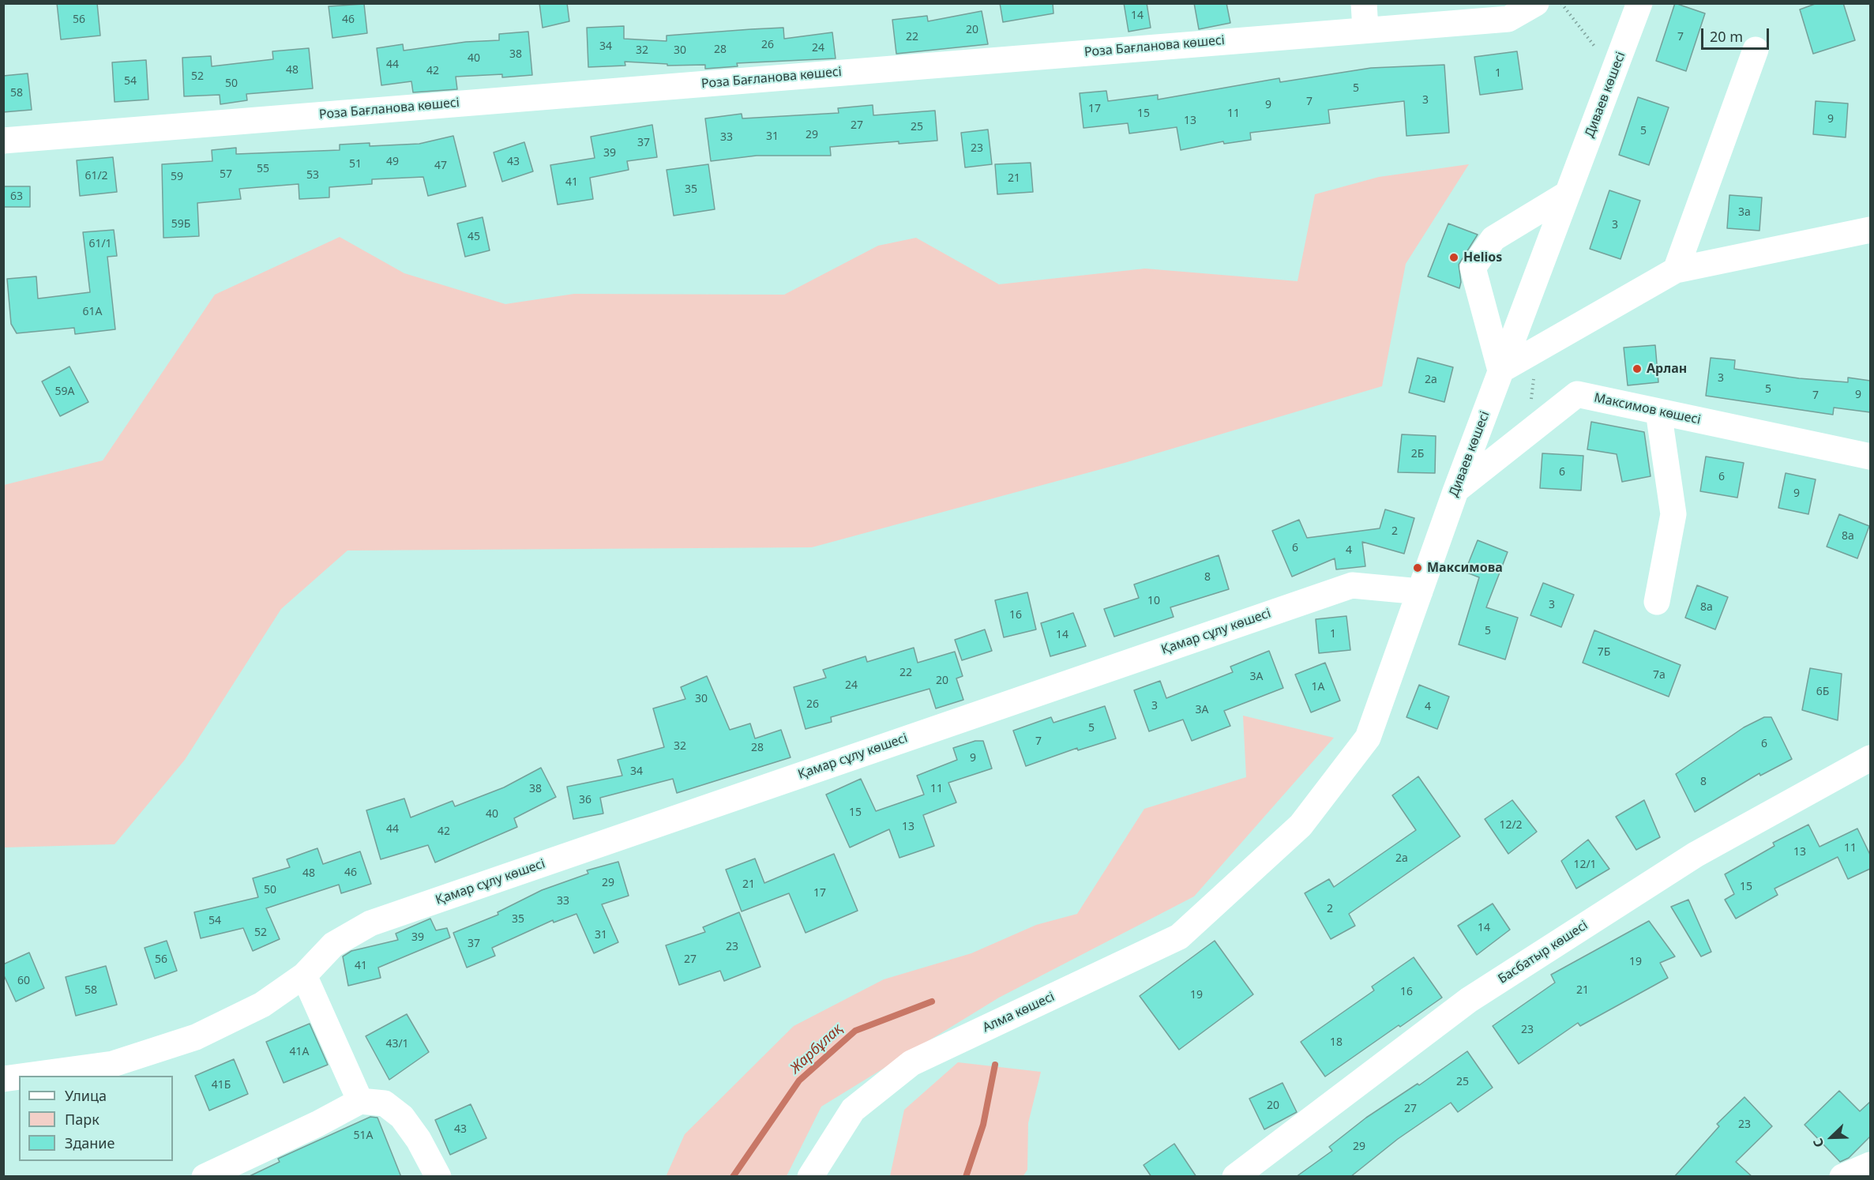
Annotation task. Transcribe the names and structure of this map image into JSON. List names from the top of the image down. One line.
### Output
{"streets":{"street":["Роза Бағланова көшесі","Диваев көшесі","Максимов көшесі","Қамар сұлу көшесі","Басбатыр көшесі","Алма көшесі"]},"crossings":[["Диваев көшесі","Максимов көшесі"],["Диваев көшесі","Қамар сұлу көшесі"],["Диваев көшесі","Алма көшесі"]],"water":["Жарбұлақ"],"places":["Helios","Арлан","Максимова"],"house_numbers":["14","56","46","20","22","7","26","34","24","28","32","30","38","40","44","48","42","1","52","54","50","5","58","3","7","9","17","15","11","9","13","27","25","5","29","31","33","37","23","39","49","43","51","47","55","57","53","61/2","59","21","41","35","63","3а","59Б","3","45","61/1","61А","3","2а","5","59А","9","7","2Б","6","6","9","2","8а","6","4","8","10","3","8а","16","5","1","14","7Б","22","7а","3А","20","24","1А","6Б","30","26","3","4","3А","5","7","6","32","28","9","34","8","38","11","36","15","40","12/2","13","44","42","11","13","2а","12/1","46","48","29","21","15","50","17","33","2","35","54","14","52","31","39","37","23","56","27","19","41","60","58","21","16","19","23","18","43/1","41А","25","41Б","20","27","23","43","51А","29"],"legend":["Улица","Парк","Здание"],"scale_bar":"20 m","north":"bottom left"}
